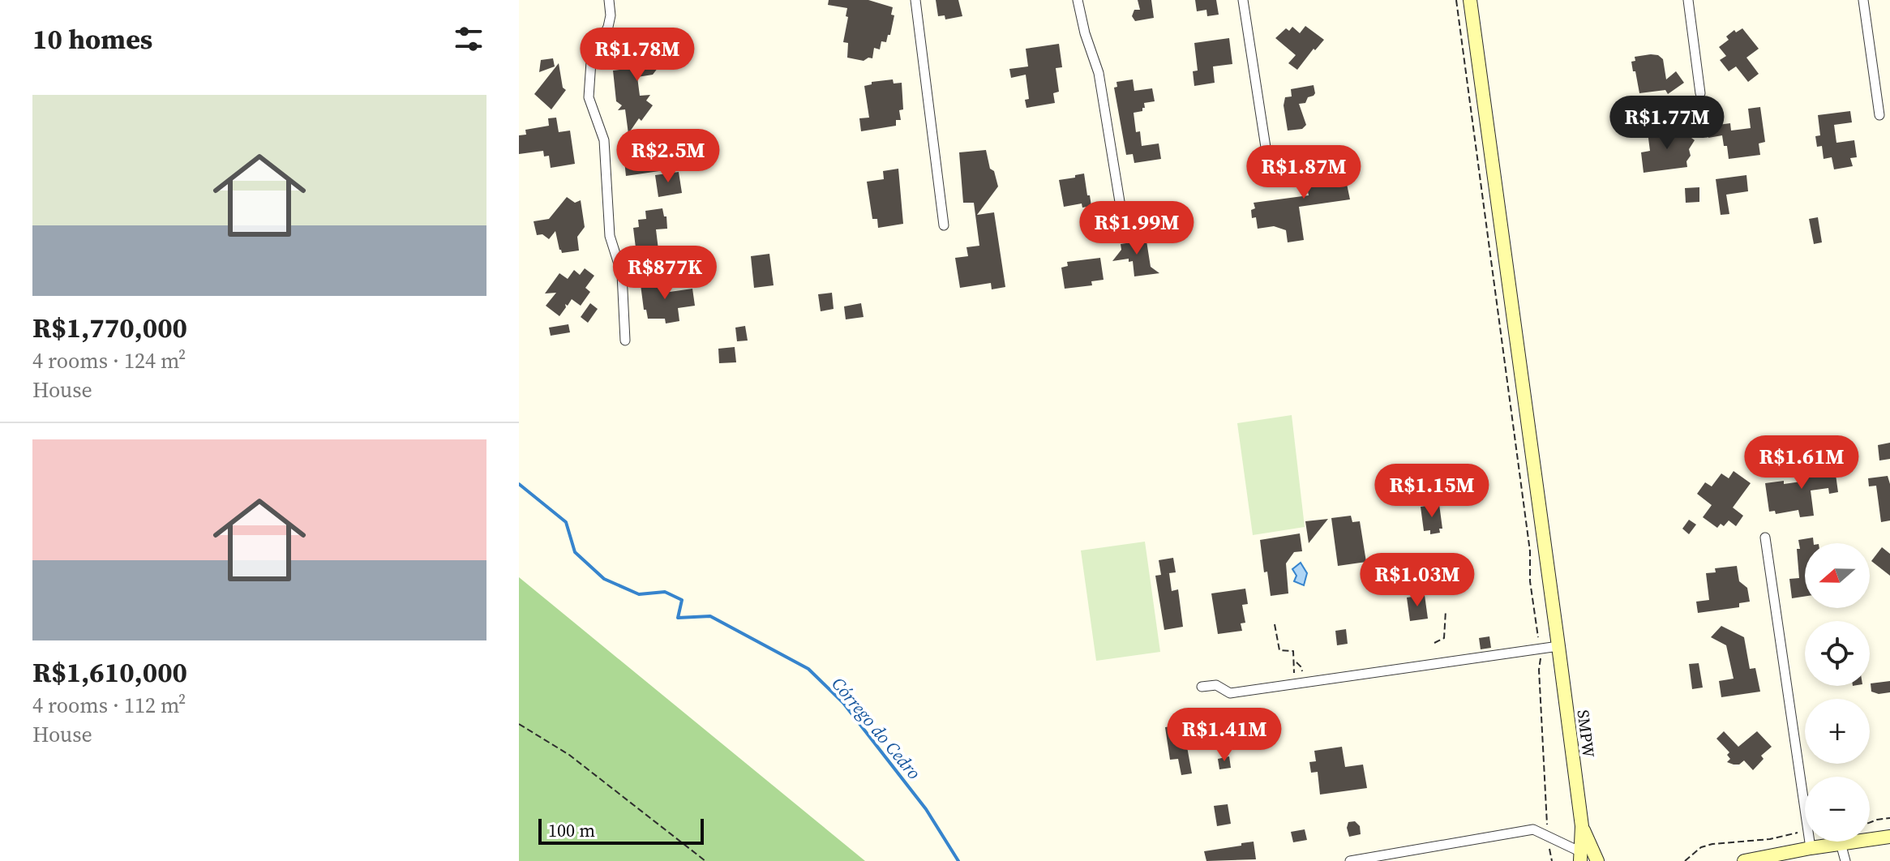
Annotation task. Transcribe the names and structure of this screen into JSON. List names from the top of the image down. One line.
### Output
{"streets":{"street":["SMPW"]},"water":["Córrego do Cedro"],"scale_bar":"100 m","north":"left","page":{"heading":"10 homes","price":["R$1.78M","R$1.77M","R$2.5M","R$1.87M","R$1.99M","R$877K","R$1.61M","R$1.15M","R$1.03M","R$1.41M"],"list":[{"name":"R$1,770,000","note":"4 rooms · 124 m² · House"},{"name":"R$1,610,000","note":"4 rooms · 112 m² · House"}],"map_buttons":["+","−"],"scale":"100 m"}}
